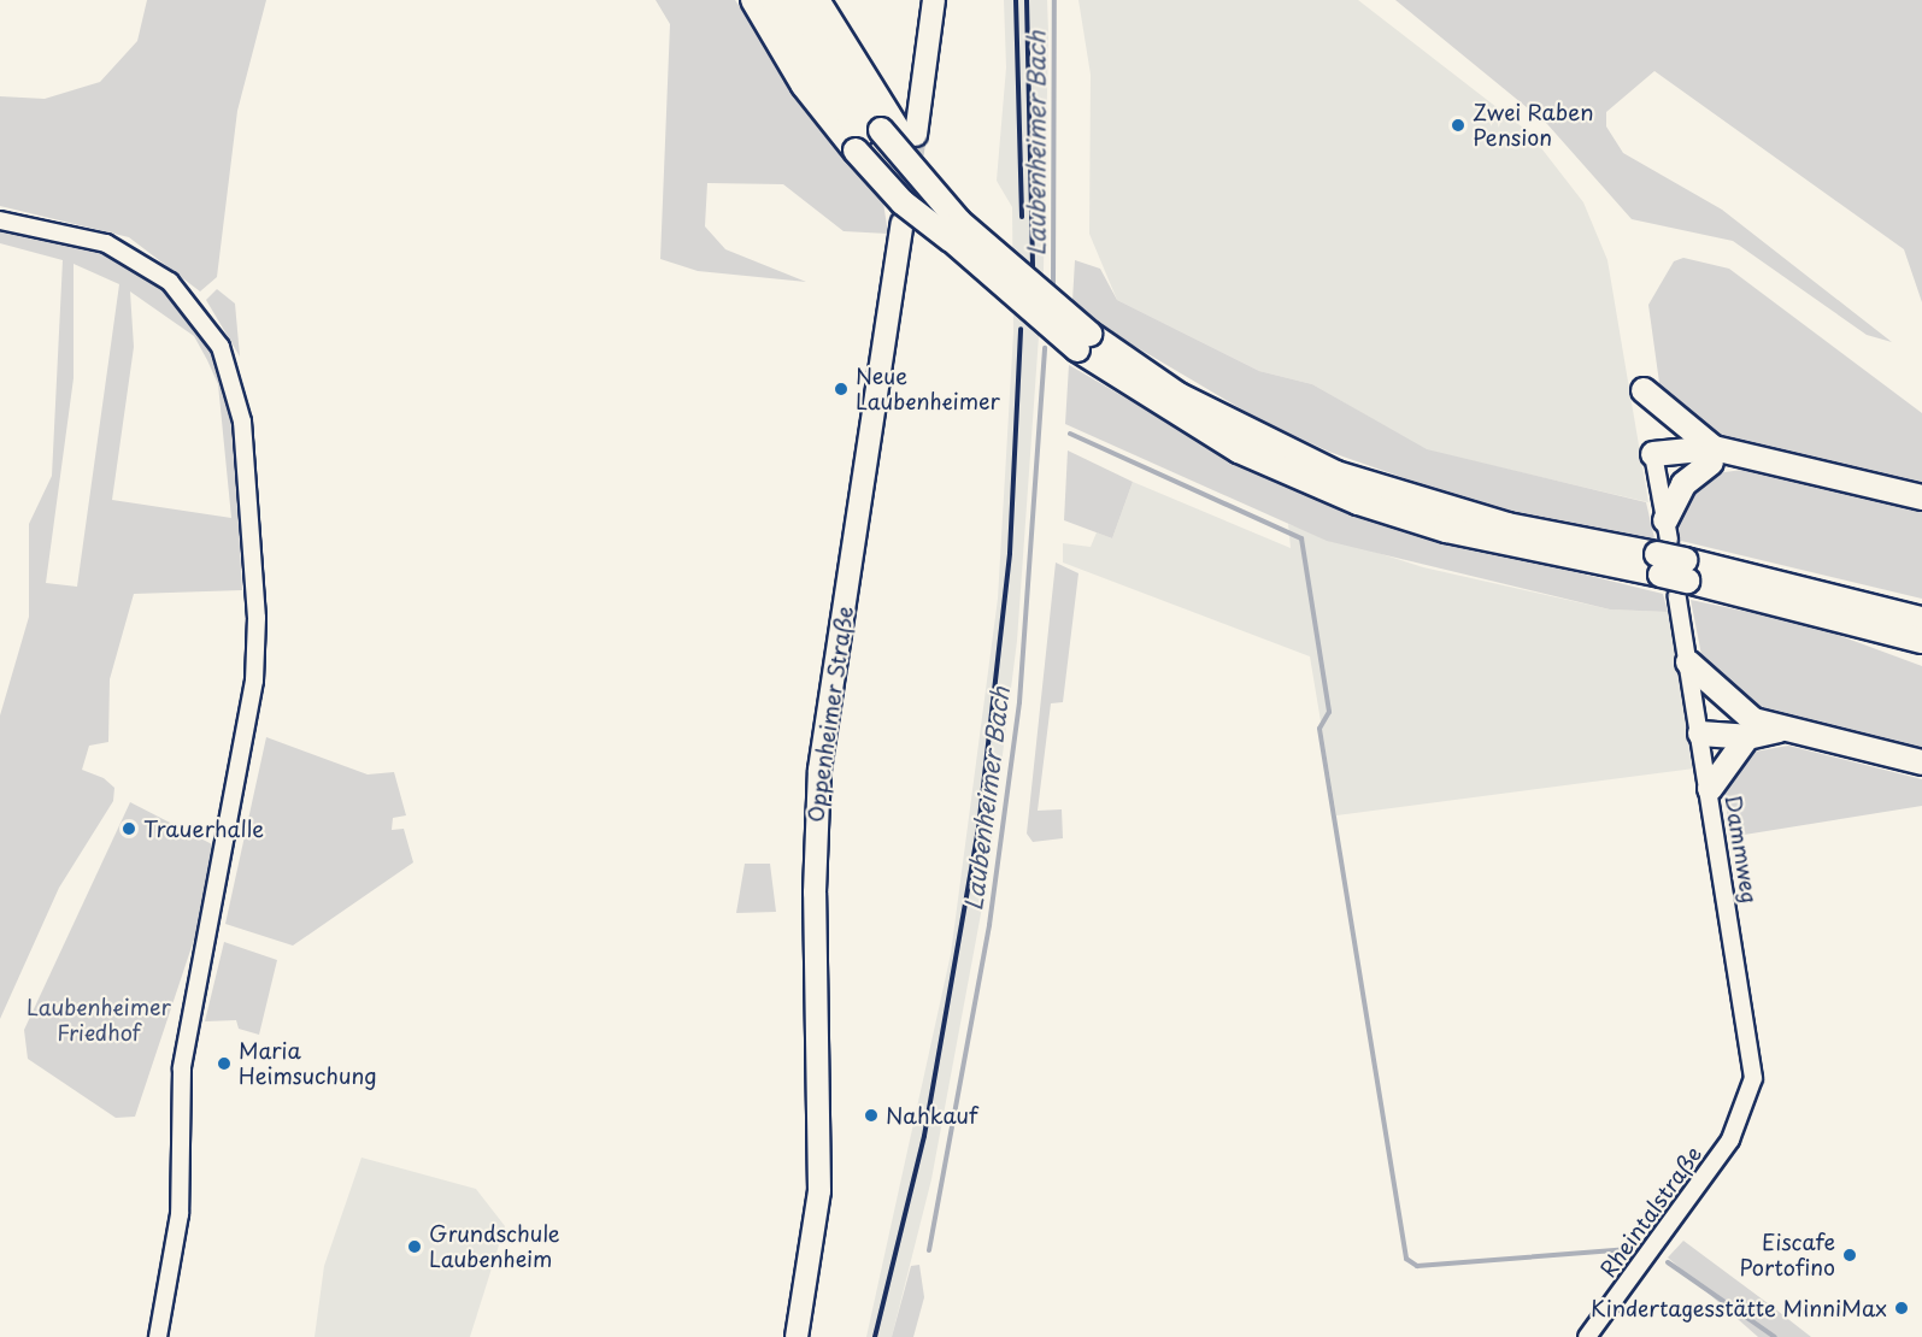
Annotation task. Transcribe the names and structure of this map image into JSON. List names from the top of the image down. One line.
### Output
{"streets":{"main road":["Oppenheimer Straße"],"street":["Dammweg","Rheintalstraße"]},"crossings":[["Dammweg","Rheintalstraße"]],"water":["Laubenheimer Bach"],"parks":["Laubenheimer Friedhof"],"places":["Zwei Raben Pension","Neue Laubenheimer","Trauerhalle","Maria Heimsuchung","Nahkauf","Grundschule Laubenheim","Eiscafe Portofino","Kindertagesstätte MinniMax"]}
